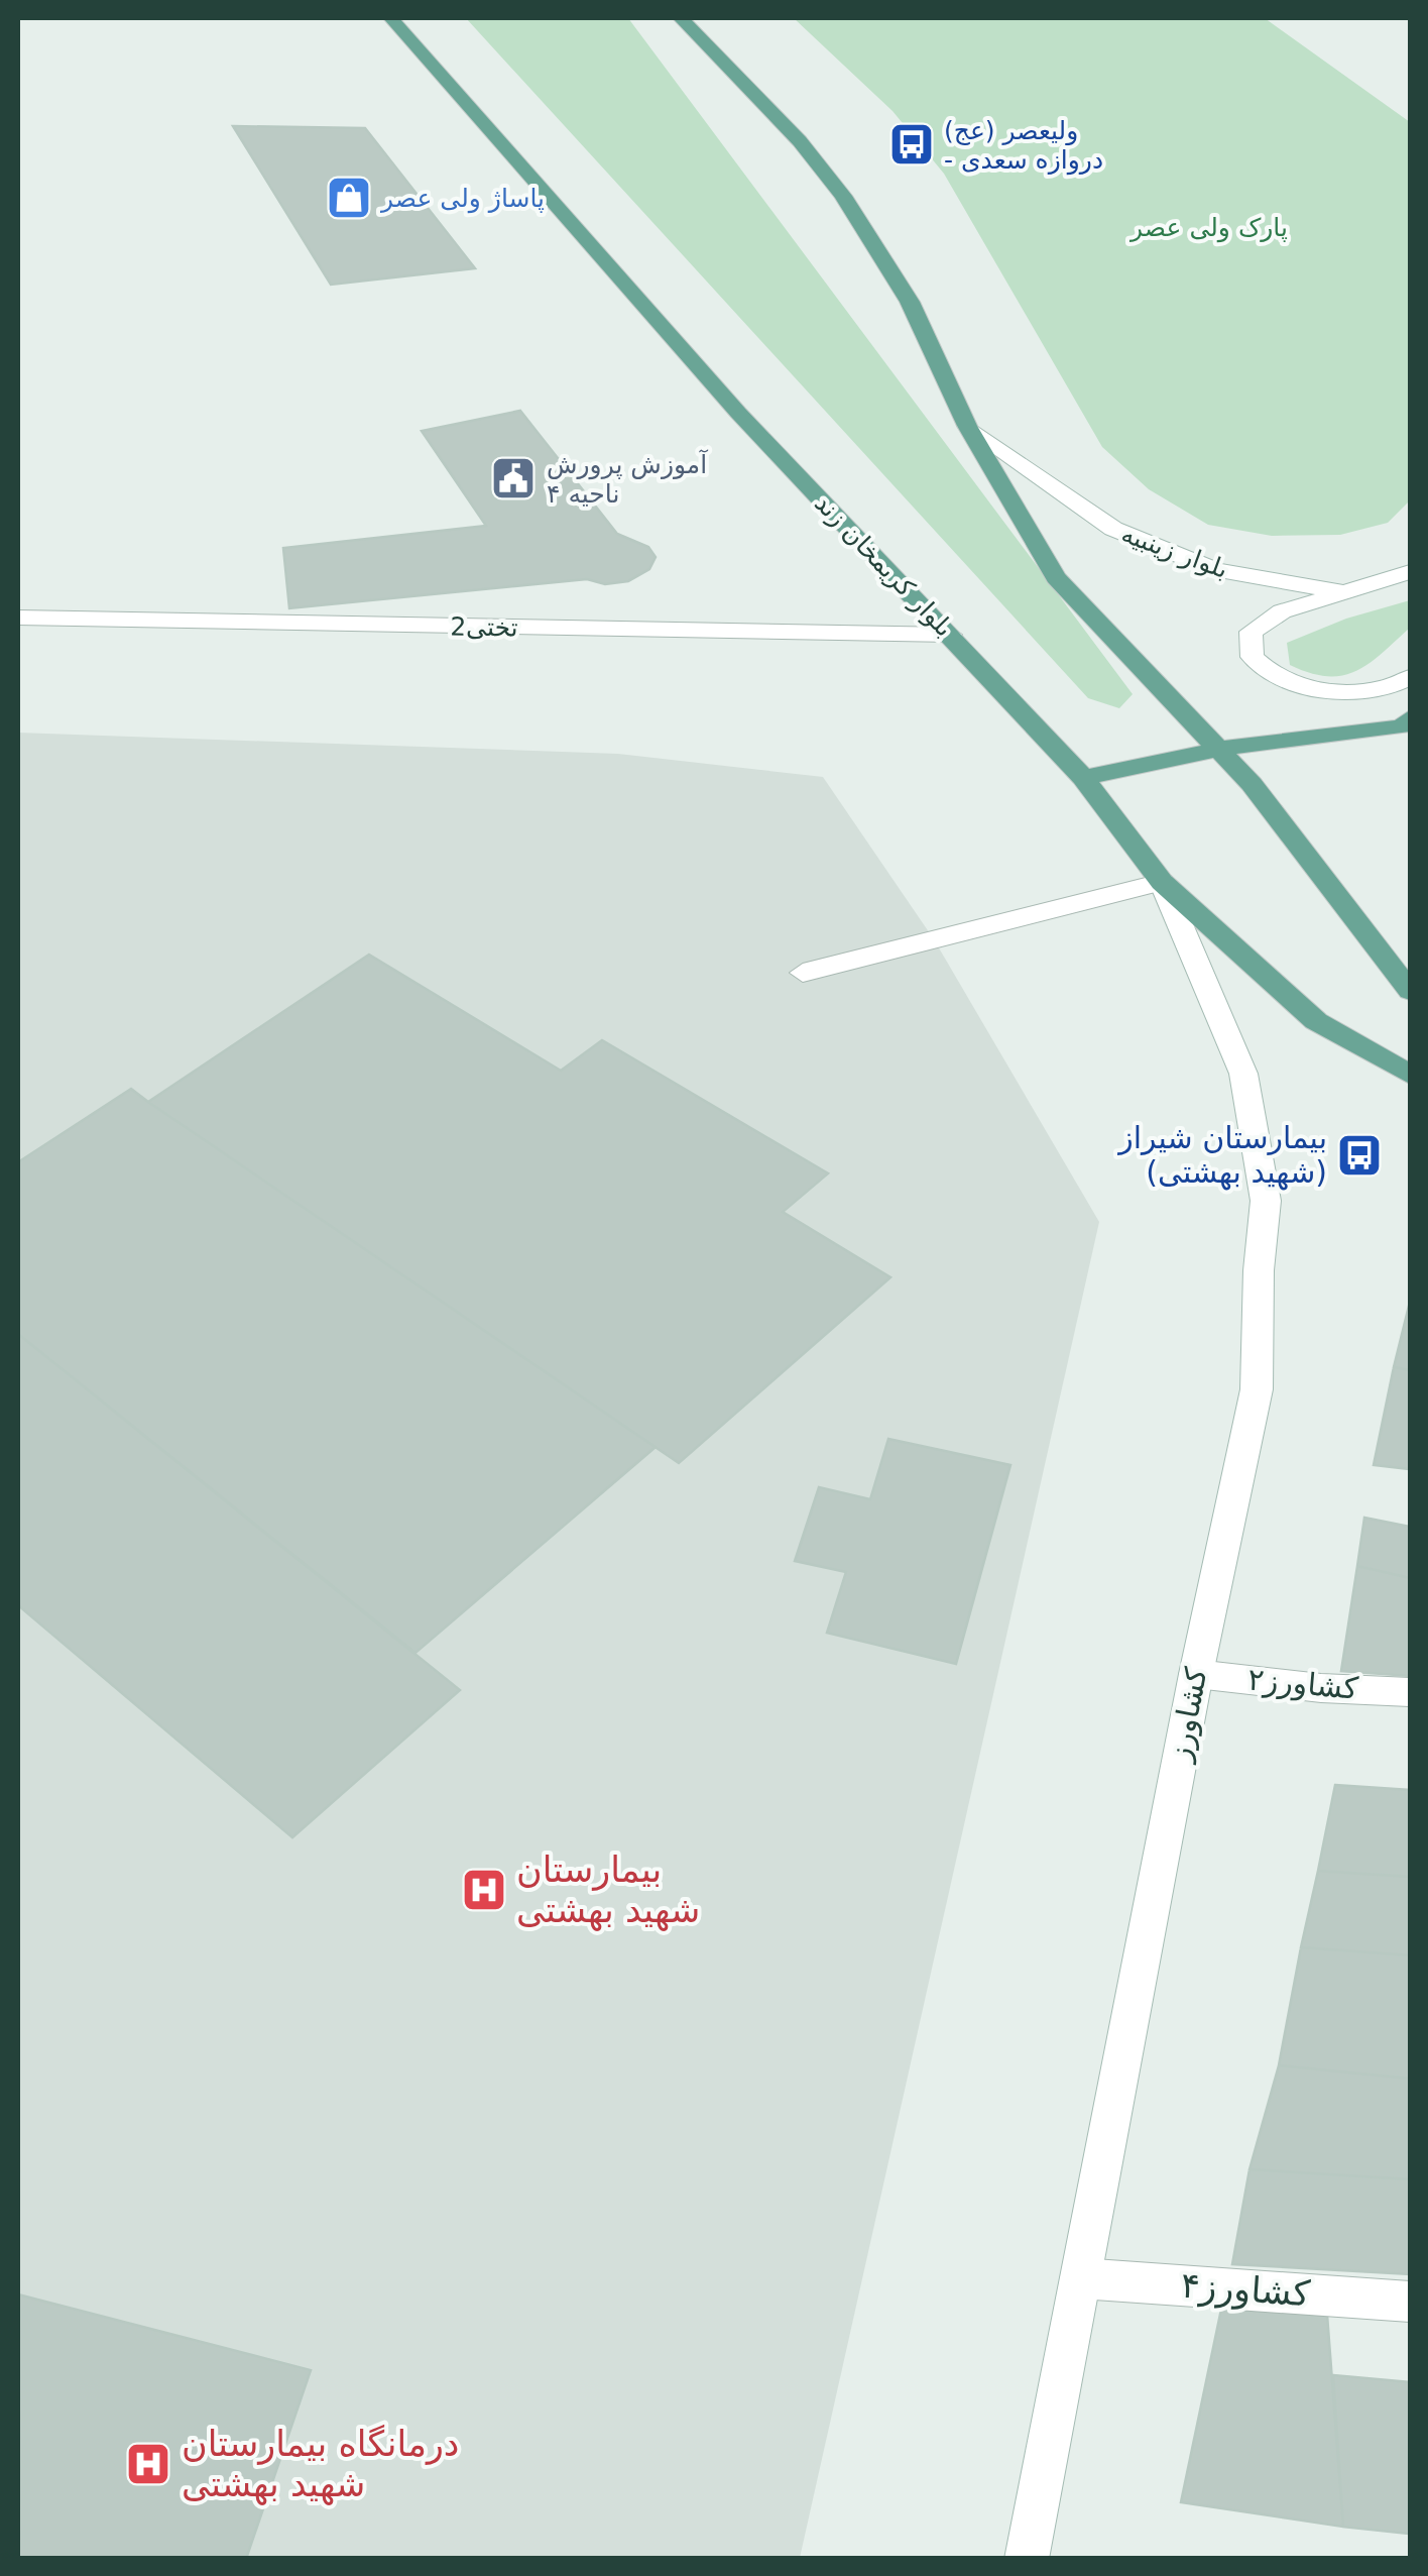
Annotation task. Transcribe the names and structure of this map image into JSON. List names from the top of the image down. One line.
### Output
{"streets":{"main road":["بلوار کریمخان زند"],"street":["بلوار زینبیه","2تختی","کشاورز۲","کشاورز","کشاورز۴"]},"crossings":[["بلوار کریمخان زند","2تختی"],["بلوار کریمخان زند","کشاورز"],["کشاورز۲","کشاورز"],["کشاورز","کشاورز۴"]],"parks":["پارک ولی عصر"],"places":{"bus stop":["ولیعصر (عج) - دروازه سعدی","بیمارستان شیراز (شهید بهشتی)"],"shop":["پاساژ ولی عصر"],"public building":["آموزش پرورش ناحیه ۴"],"hospital":["بیمارستان شهید بهشتی","درمانگاه بیمارستان شهید بهشتی"]}}
